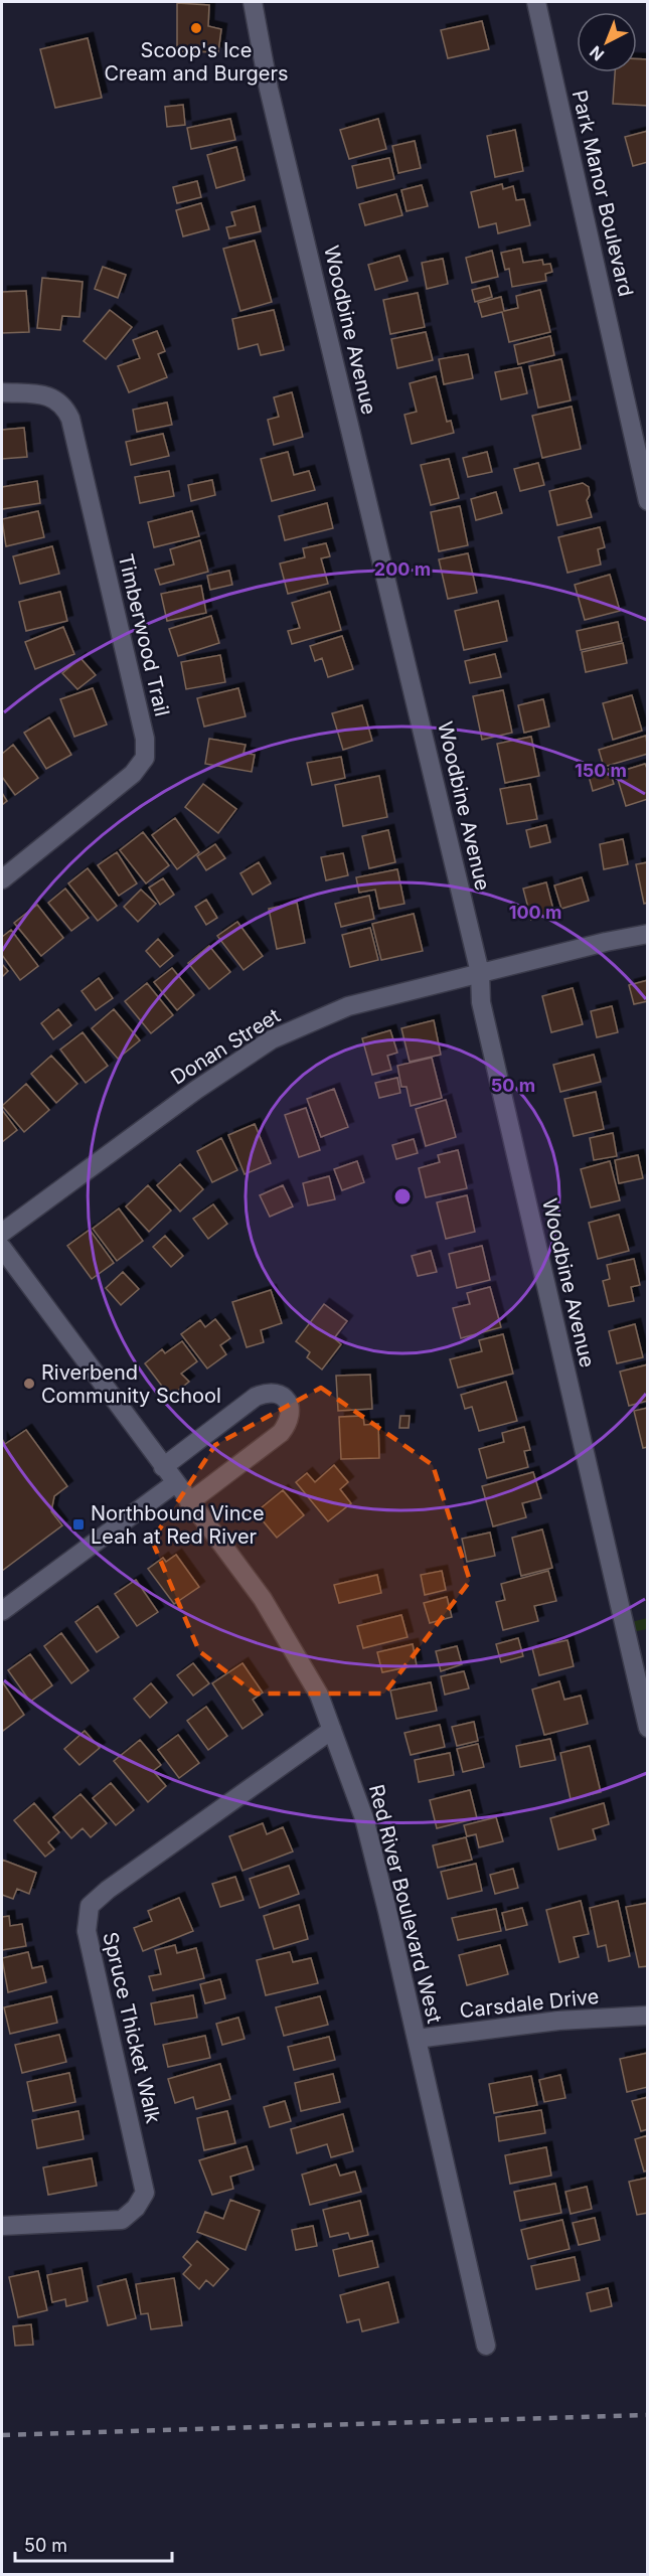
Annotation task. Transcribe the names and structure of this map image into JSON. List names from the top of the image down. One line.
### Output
{"streets":{"street":["Park Manor Boulevard","Woodbine Avenue","Timberwood Trail","Donan Street","Red River Boulevard West","Carsdale Drive","Spruce Thicket Walk"]},"crossings":[["Woodbine Avenue","Donan Street"],["Red River Boulevard West","Carsdale Drive"],["Red River Boulevard West","Spruce Thicket Walk"]],"places":{"other":["Scoop's Ice Cream and Burgers","Riverbend Community School"],"transit":["Northbound Vince Leah at Red River"]},"scale_bar":"50 m","north":"bottom left","rings":["200 m","150 m","100 m","50 m"]}
